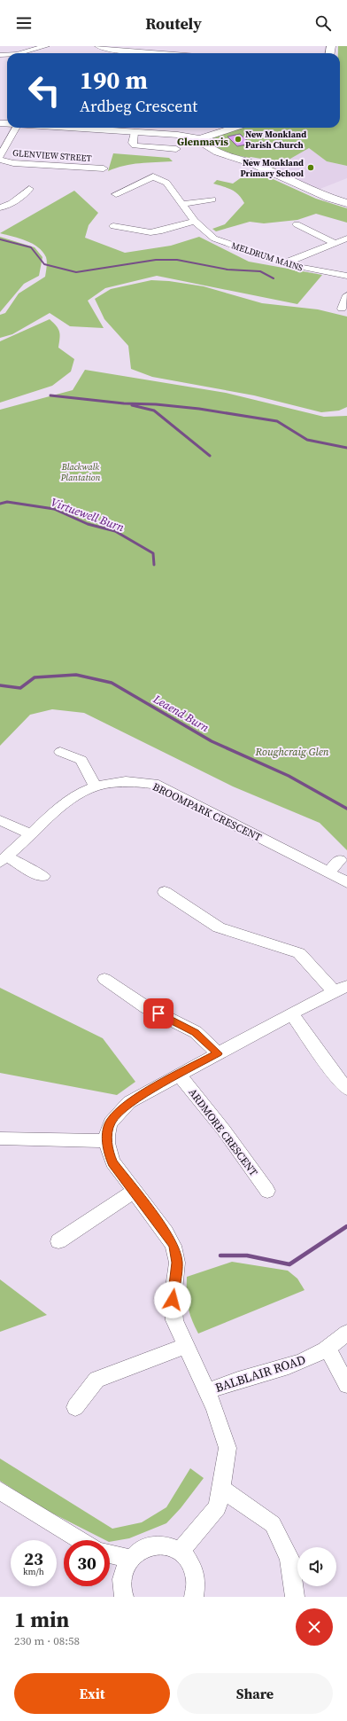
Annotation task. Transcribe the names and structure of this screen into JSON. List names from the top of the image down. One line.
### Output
{"streets":{"street":["GLENVIEW STREET","MELDRUM MAINS","BROOMPARK CRESCENT","ARDMORE CRESCENT","BALBLAIR ROAD"]},"districts":["Glenmavis"],"water":["Virtuewell Burn","Leaend Burn"],"parks":["Blackwalk Plantation","Roughcraig Glen"],"places":["New Monkland Parish Church","New Monkland Primary School"],"page":{"header":"Routely","turn":["190 m","Ardbeg Crescent"],"speed":"23 km/h","limit":"30","heading":["1 min","230 m · 08:58"],"buttons":["Exit","Share"]}}
